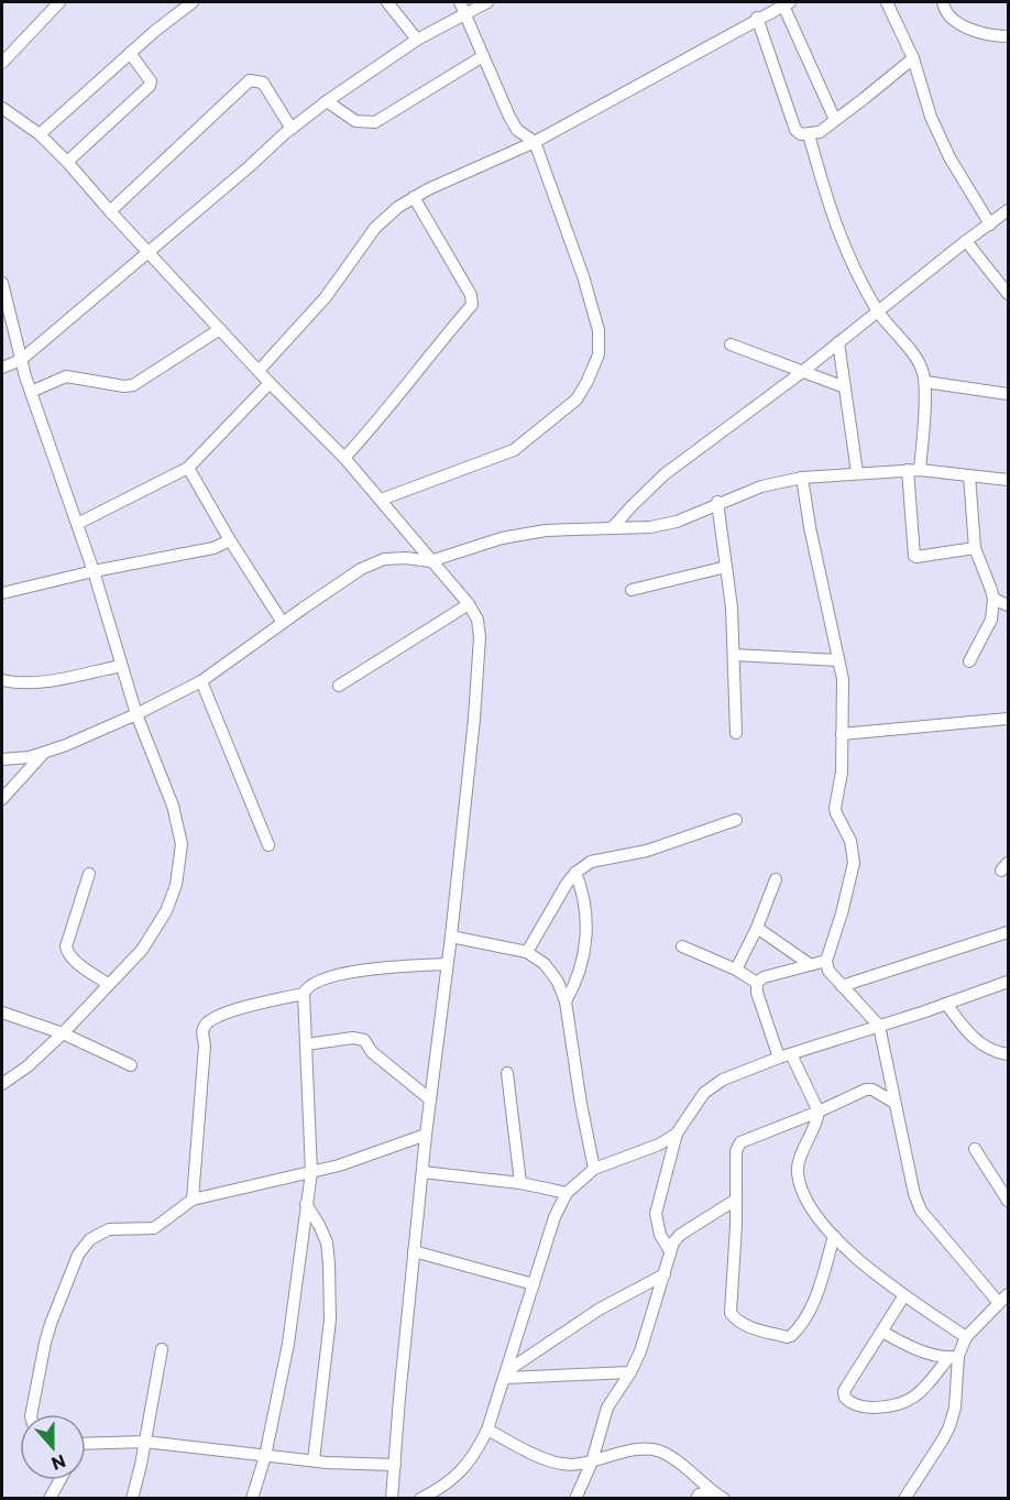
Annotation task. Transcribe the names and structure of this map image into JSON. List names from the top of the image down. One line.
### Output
{"north":"bottom"}
